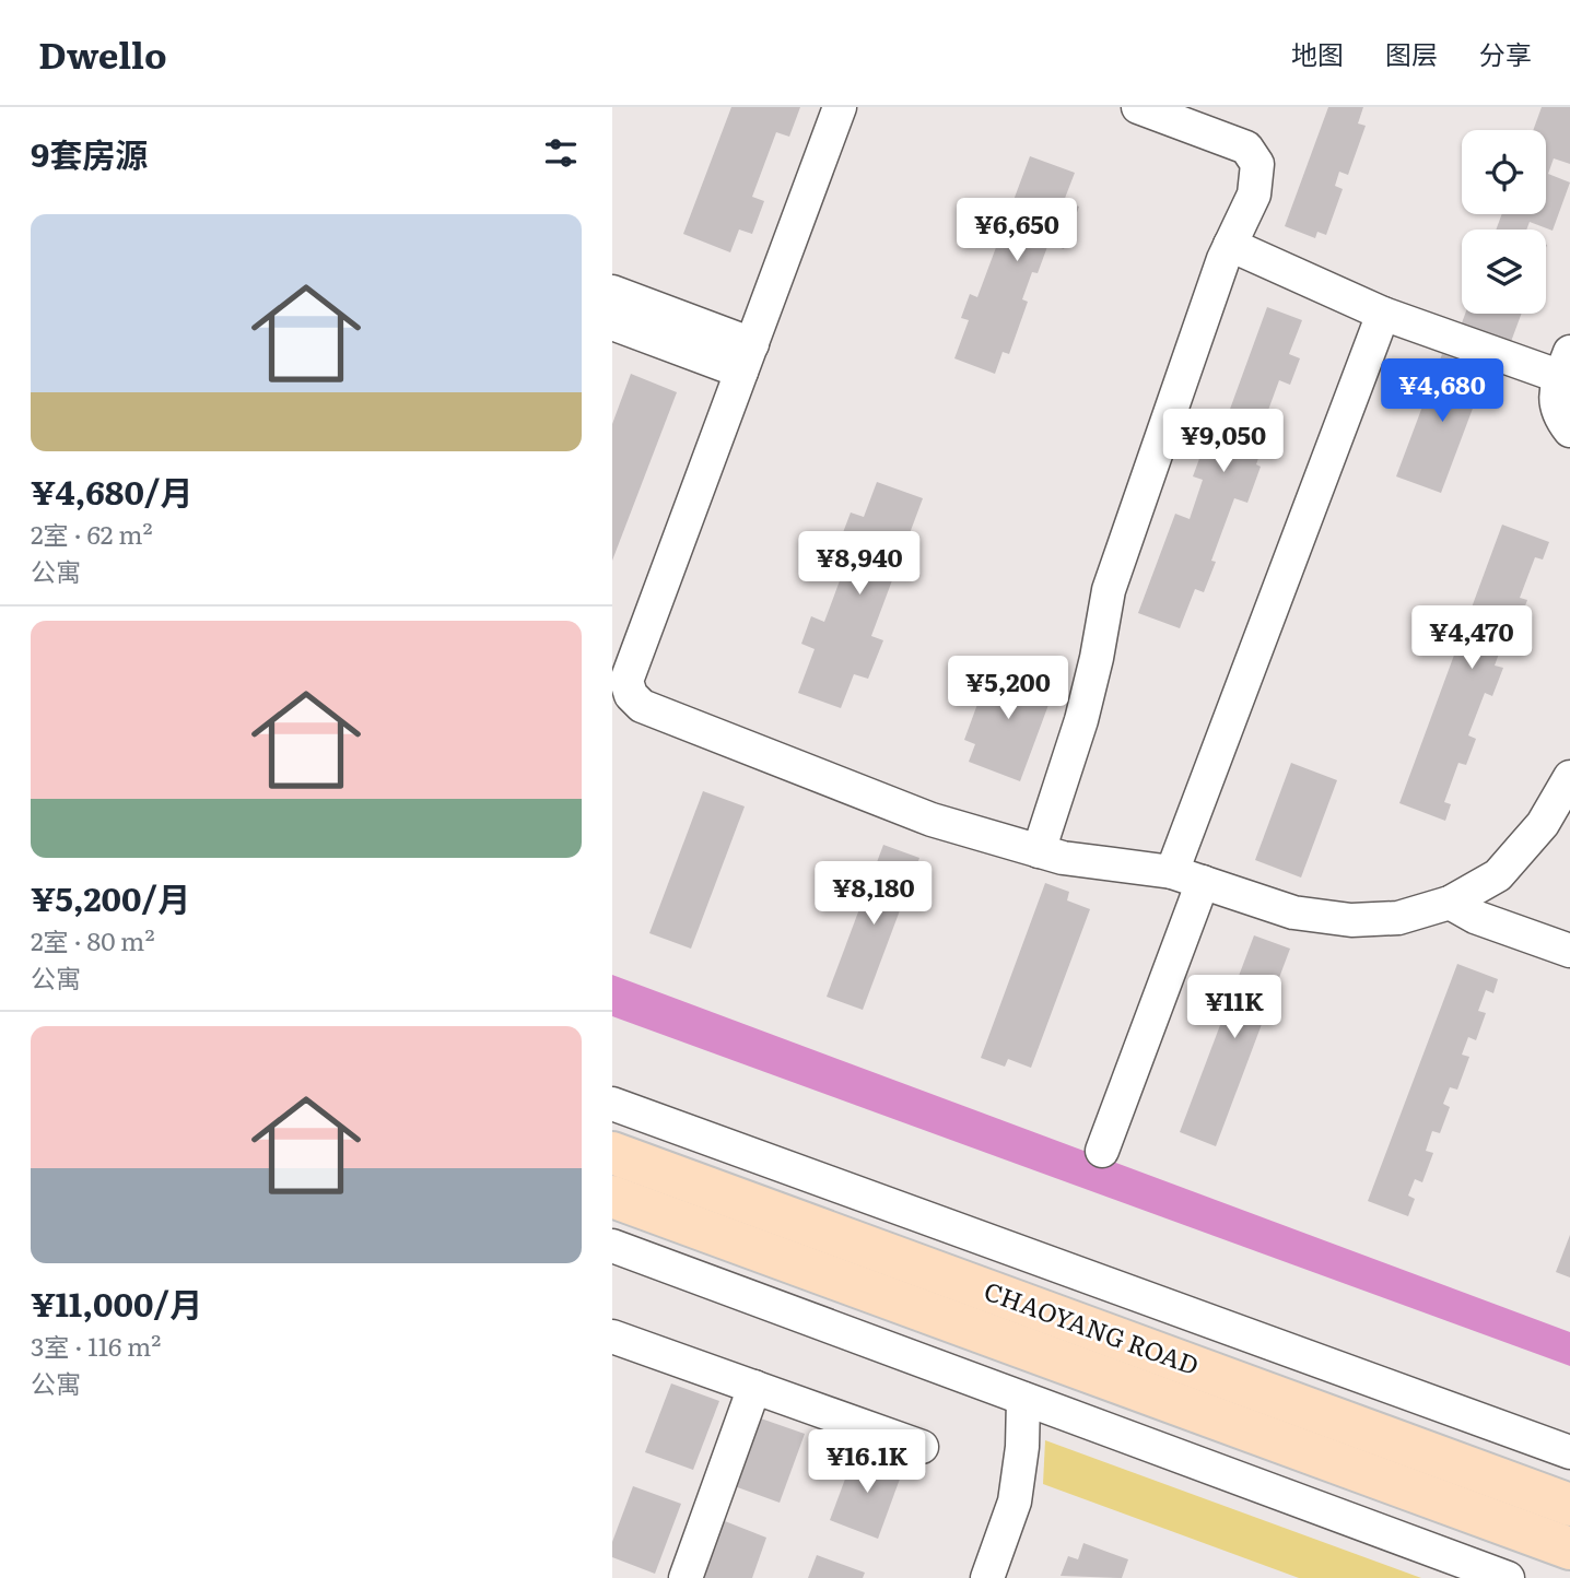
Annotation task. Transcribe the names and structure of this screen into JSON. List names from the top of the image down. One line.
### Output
{"streets":{"main road":["CHAOYANG ROAD"]},"page":{"header":"Dwello","nav":["地图","图层","分享"],"heading":"9套房源","price":["¥6,650","¥4,680","¥9,050","¥8,940","¥4,470","¥5,200","¥8,180","¥11K","¥16.1K"],"list":[{"name":"¥4,680/月","note":"2室 · 62 m² · 公寓"},{"name":"¥5,200/月","note":"2室 · 80 m² · 公寓"},{"name":"¥11,000/月","note":"3室 · 116 m² · 公寓"}]}}
